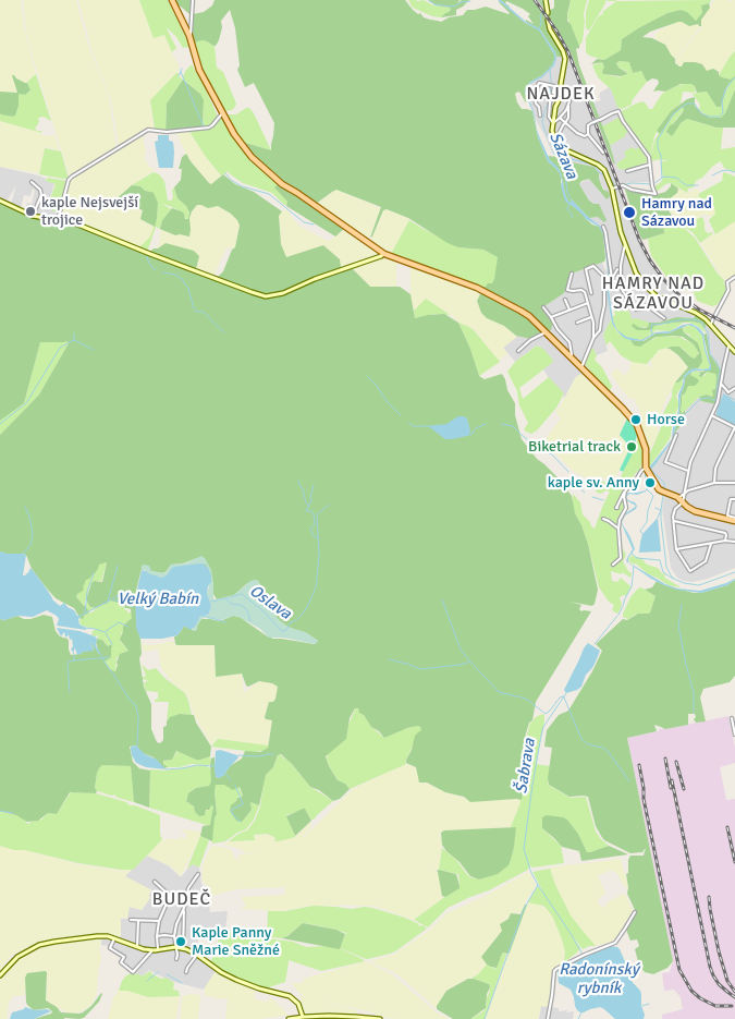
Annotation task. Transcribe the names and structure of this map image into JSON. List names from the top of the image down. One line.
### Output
{"districts":["NAJDEK","HAMRY NAD SÁZAVOU","BUDEČ"],"water":["Sázava","Velký Babín","Oslava","Šabrava","Radonínský rybník"],"places":["kaple Nejsvejší trojice","Hamry nad Sázavou","Horse","Biketrial track","kaple sv. Anny","Kaple Panny Marie Sněžné"]}
